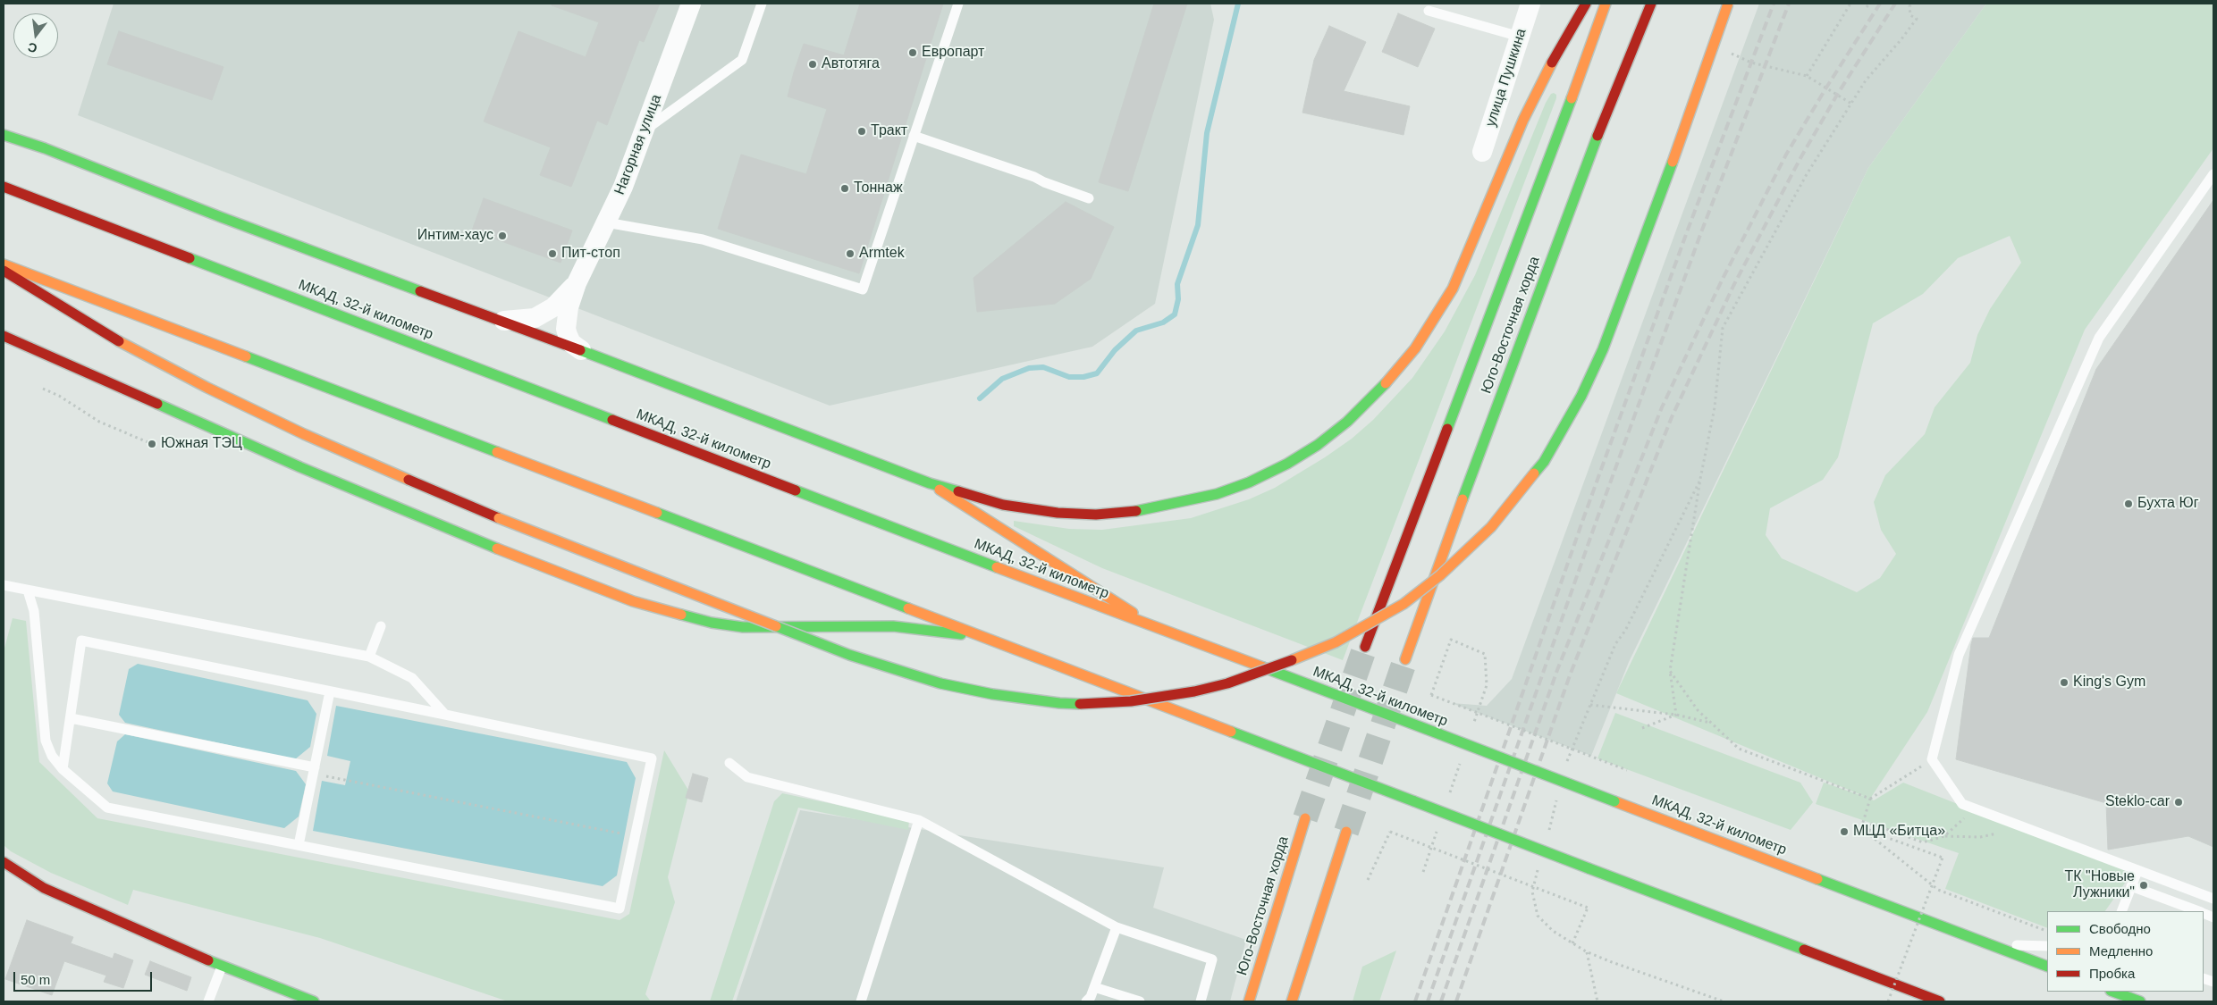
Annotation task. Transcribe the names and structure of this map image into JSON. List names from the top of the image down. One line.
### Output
{"streets":{"main road":["МКАД, 32-й километр","Юго-Восточная хорда"],"street":["улица Пушкина","Нагорная улица"]},"places":["Европарт","Автотяга","Тракт","Тоннаж","Интим-хаус","Пит-стоп","Armtek","Южная ТЭЦ","Бухта Юг","King's Gym","Steklo-car","МЦД «Битца»","ТК \"Новые Лужники\""],"legend":["Свободно","Медленно","Пробка"],"scale_bar":"50 m","north":"bottom"}
